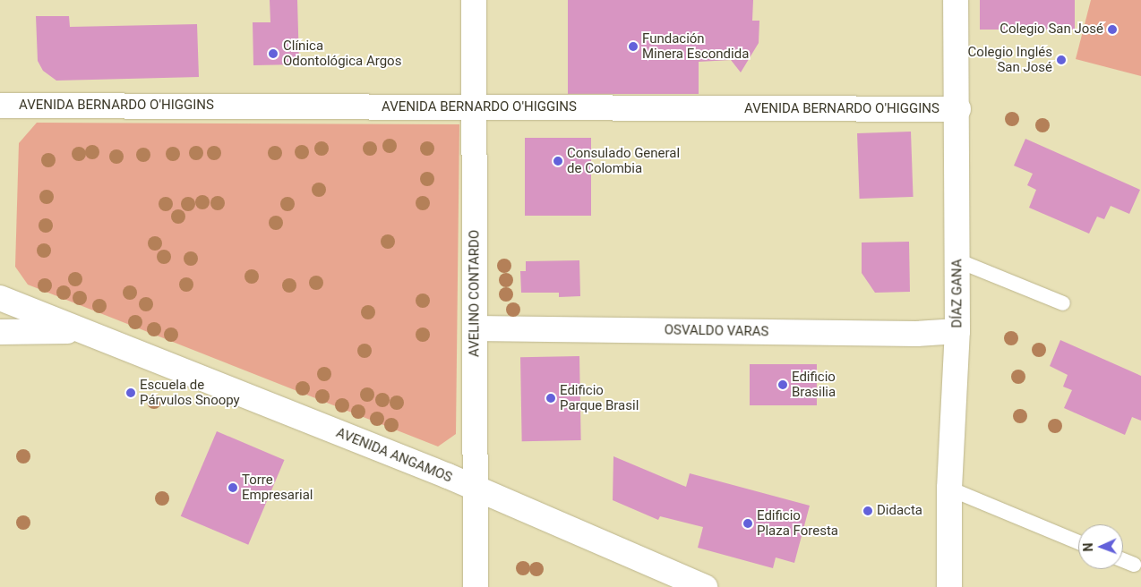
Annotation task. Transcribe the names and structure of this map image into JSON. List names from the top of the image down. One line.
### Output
{"streets":{"street":["AVENIDA BERNARDO O'HIGGINS","AVELINO CONTARDO","DÍAZ GANA","OSVALDO VARAS","AVENIDA ANGAMOS"]},"crossings":[["AVENIDA BERNARDO O'HIGGINS","AVELINO CONTARDO"],["AVENIDA BERNARDO O'HIGGINS","DÍAZ GANA"],["AVELINO CONTARDO","OSVALDO VARAS"],["AVELINO CONTARDO","AVENIDA ANGAMOS"],["DÍAZ GANA","OSVALDO VARAS"]],"places":["Colegio San José","Fundación Minera Escondida","Clínica Odontológica Argos","Colegio Inglés San José","Consulado General de Colombia","Edificio Brasilia","Escuela de Párvulos Snoopy","Edificio Parque Brasil","Torre Empresarial","Didacta","Edificio Plaza Foresta"],"north":"left"}
